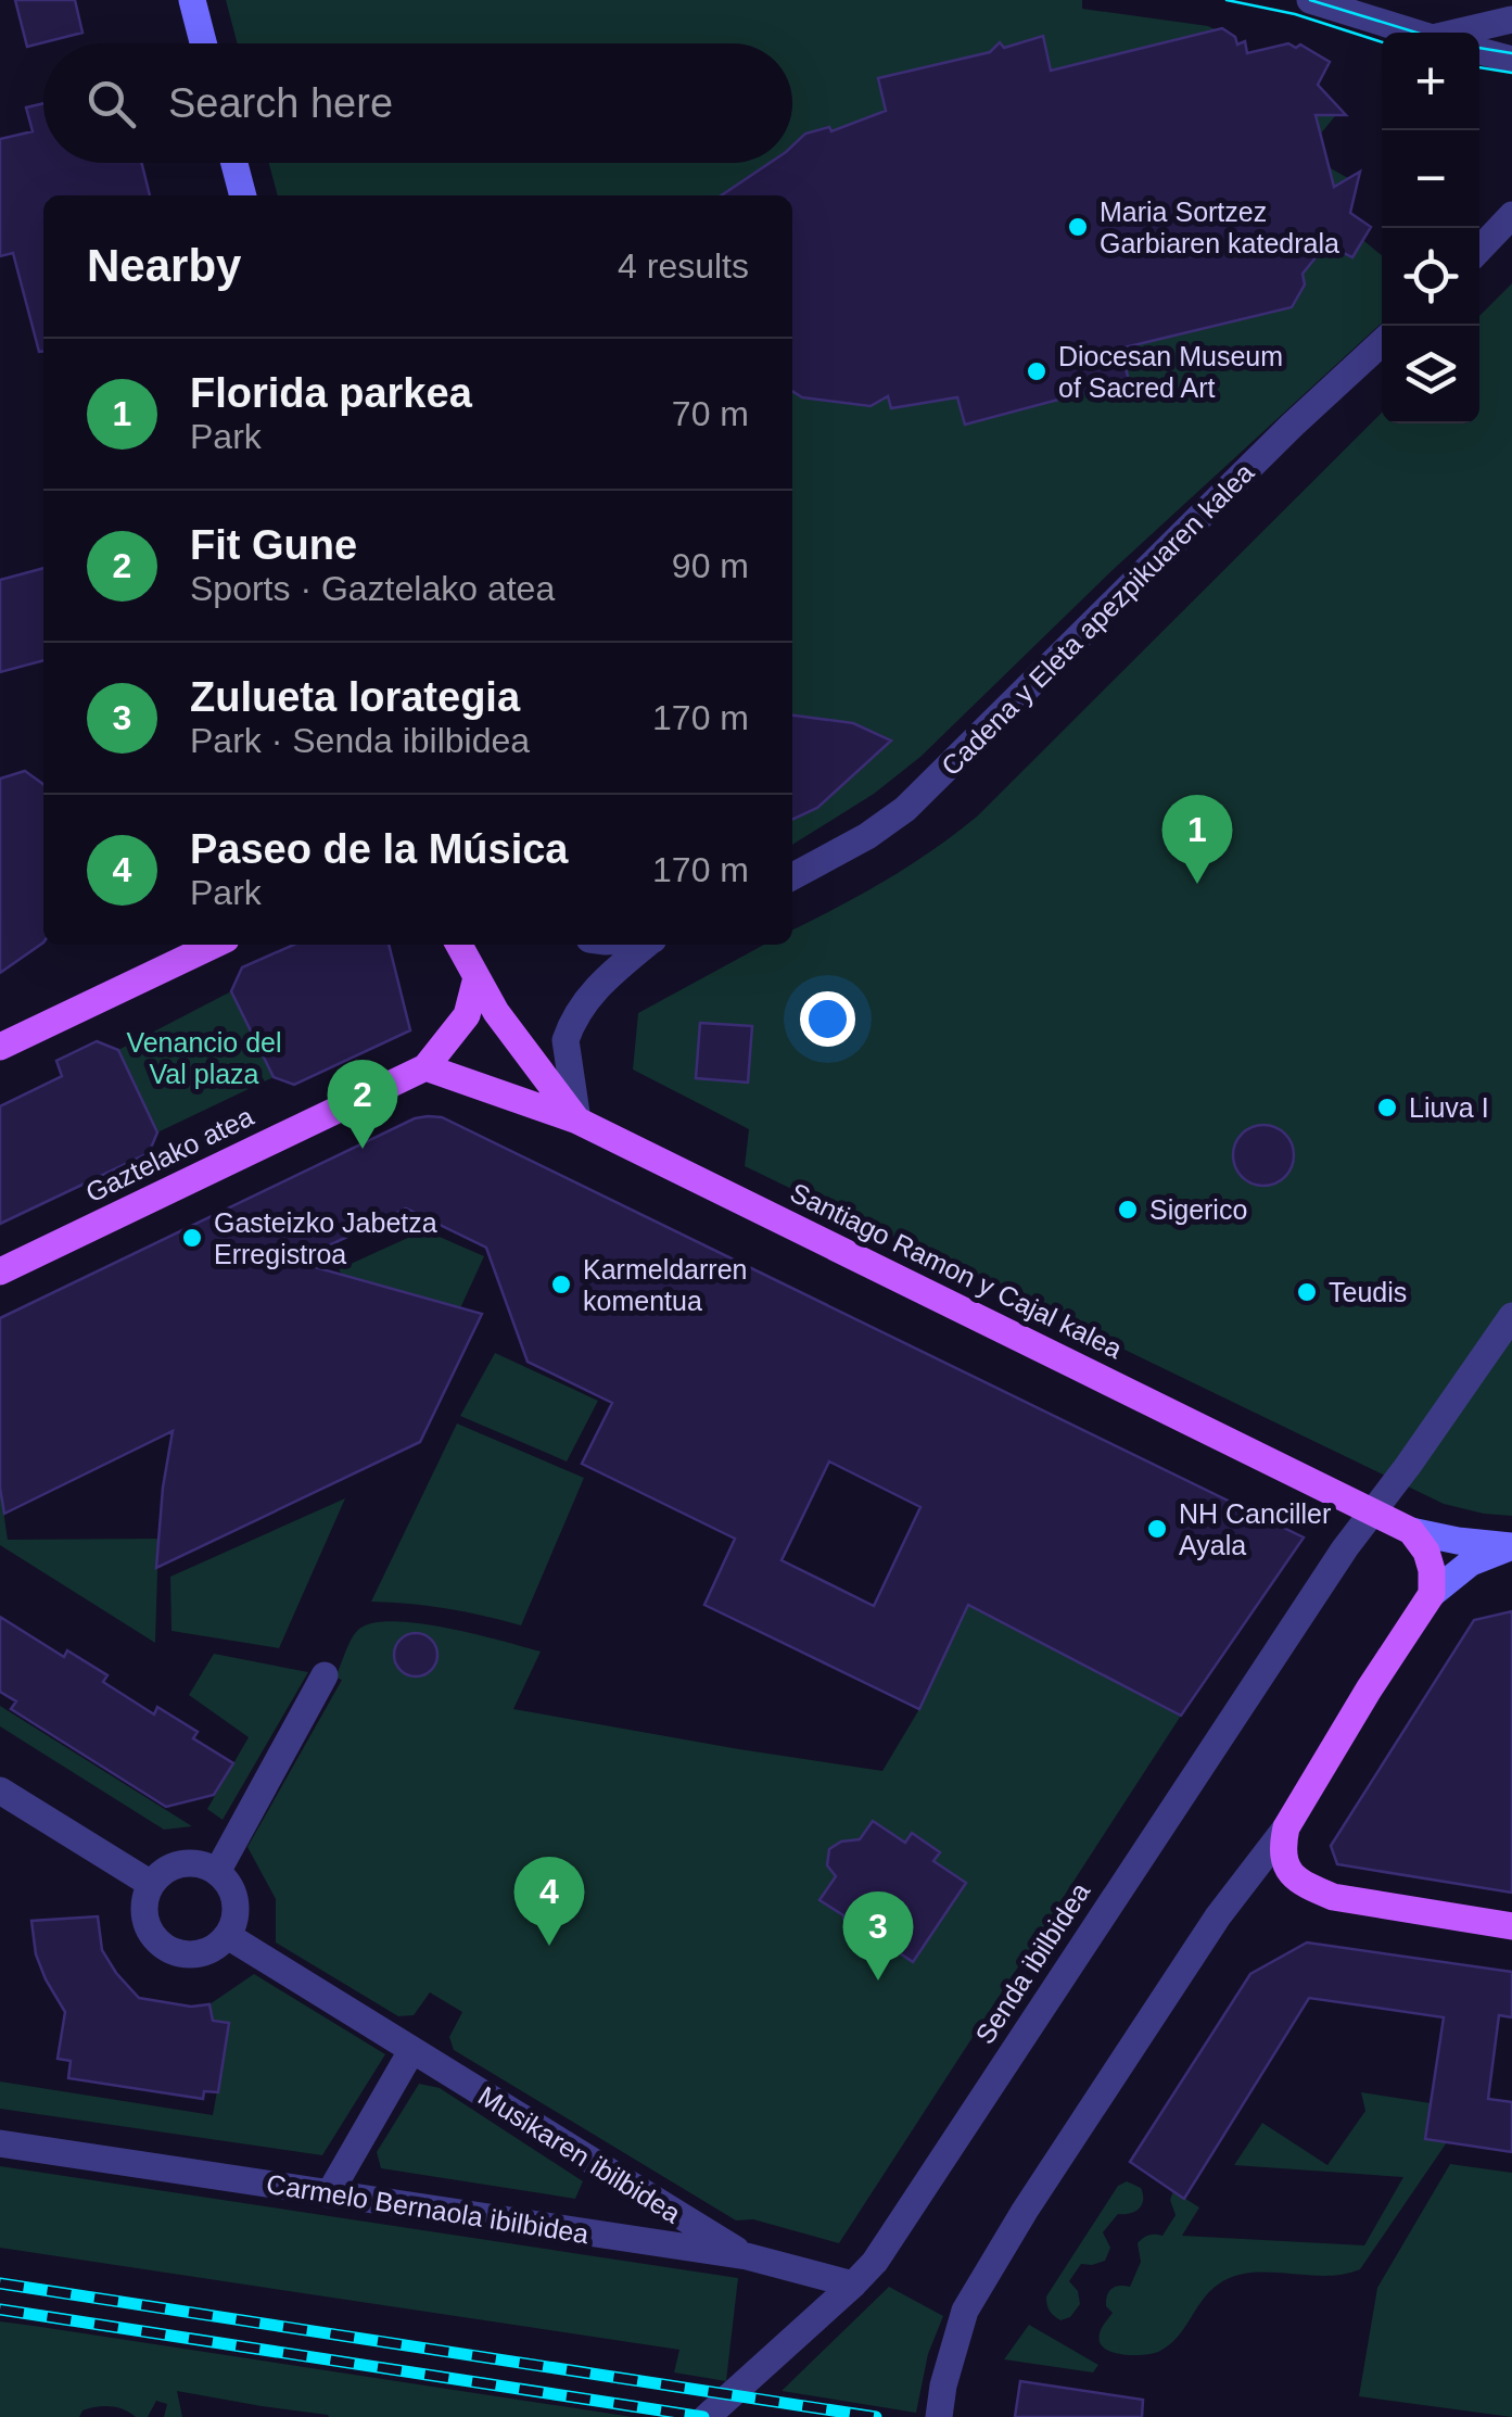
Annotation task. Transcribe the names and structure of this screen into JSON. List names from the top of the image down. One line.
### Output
{"streets":{"main road":["Gaztelako atea","Santiago Ramon y Cajal kalea"],"street":["Cadena y Eleta apezpikuaren kalea","Senda ibilbidea","Musikaren ibilbidea","Carmelo Bernaola ibilbidea"]},"crossings":[["Gaztelako atea","Santiago Ramon y Cajal kalea"],["Santiago Ramon y Cajal kalea","Senda ibilbidea"],["Senda ibilbidea","Carmelo Bernaola ibilbidea"],["Musikaren ibilbidea","Carmelo Bernaola ibilbidea"]],"parks":["Venancio del Val plaza"],"places":["Maria Sortzez Garbiaren katedrala","Diocesan Museum of Sacred Art","Liuva I","Sigerico","Gasteizko Jabetza Erregistroa","Karmeldarren komentua","Teudis","NH Canciller Ayala"],"page":{"map_buttons":["+","−"],"search":"Search here","heading":["Nearby","4 results"],"list":[{"mark":"1","name":"Florida parkea","note":"Park","value":"70 m"},{"mark":"2","name":"Fit Gune","note":"Sports · Gaztelako atea","value":"90 m"},{"mark":"3","name":"Zulueta lorategia","note":"Park · Senda ibilbidea","value":"170 m"},{"mark":"4","name":"Paseo de la Música","note":"Park","value":"170 m"}],"pins":["1","2","4","3"]}}
